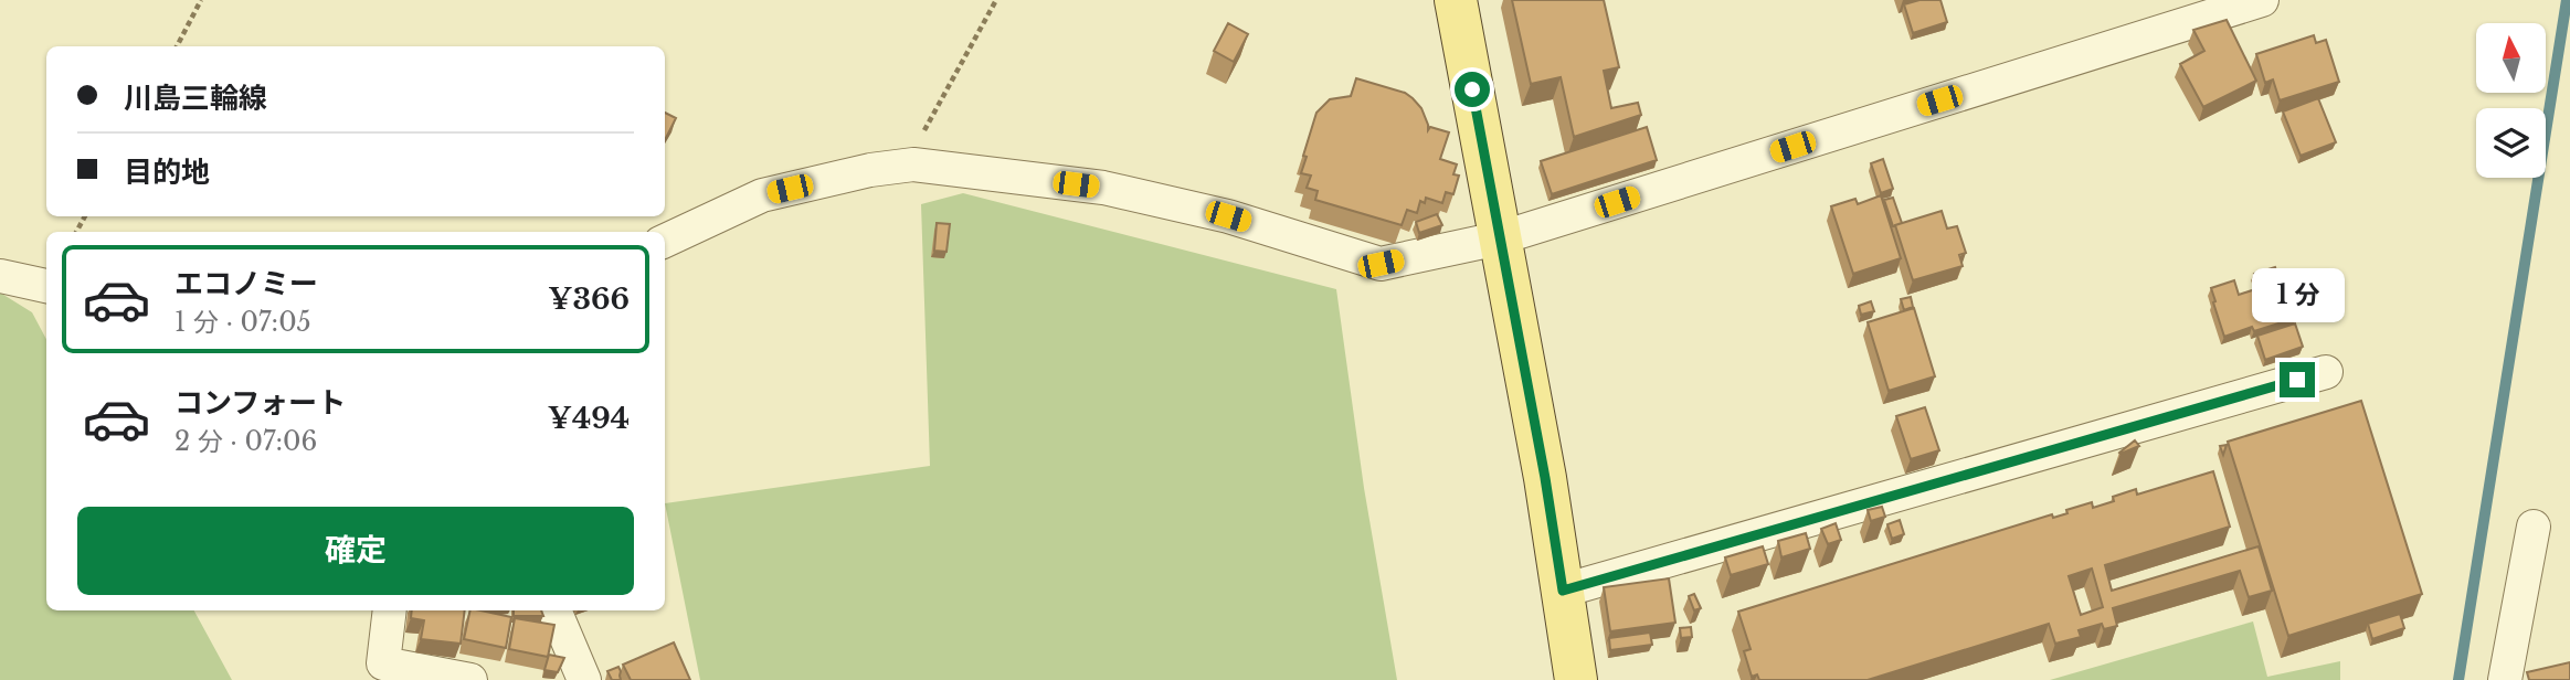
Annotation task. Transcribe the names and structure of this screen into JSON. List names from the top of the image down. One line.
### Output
{"north":"top","page":{"banner":["川島三輪線","目的地"],"list":[{"name":"エコノミー","note":"1 分 · 07:05","value":"¥366"},{"name":"コンフォート","note":"2 分 · 07:06","value":"¥494"}],"bubble":"1 分","buttons":"確定"}}
